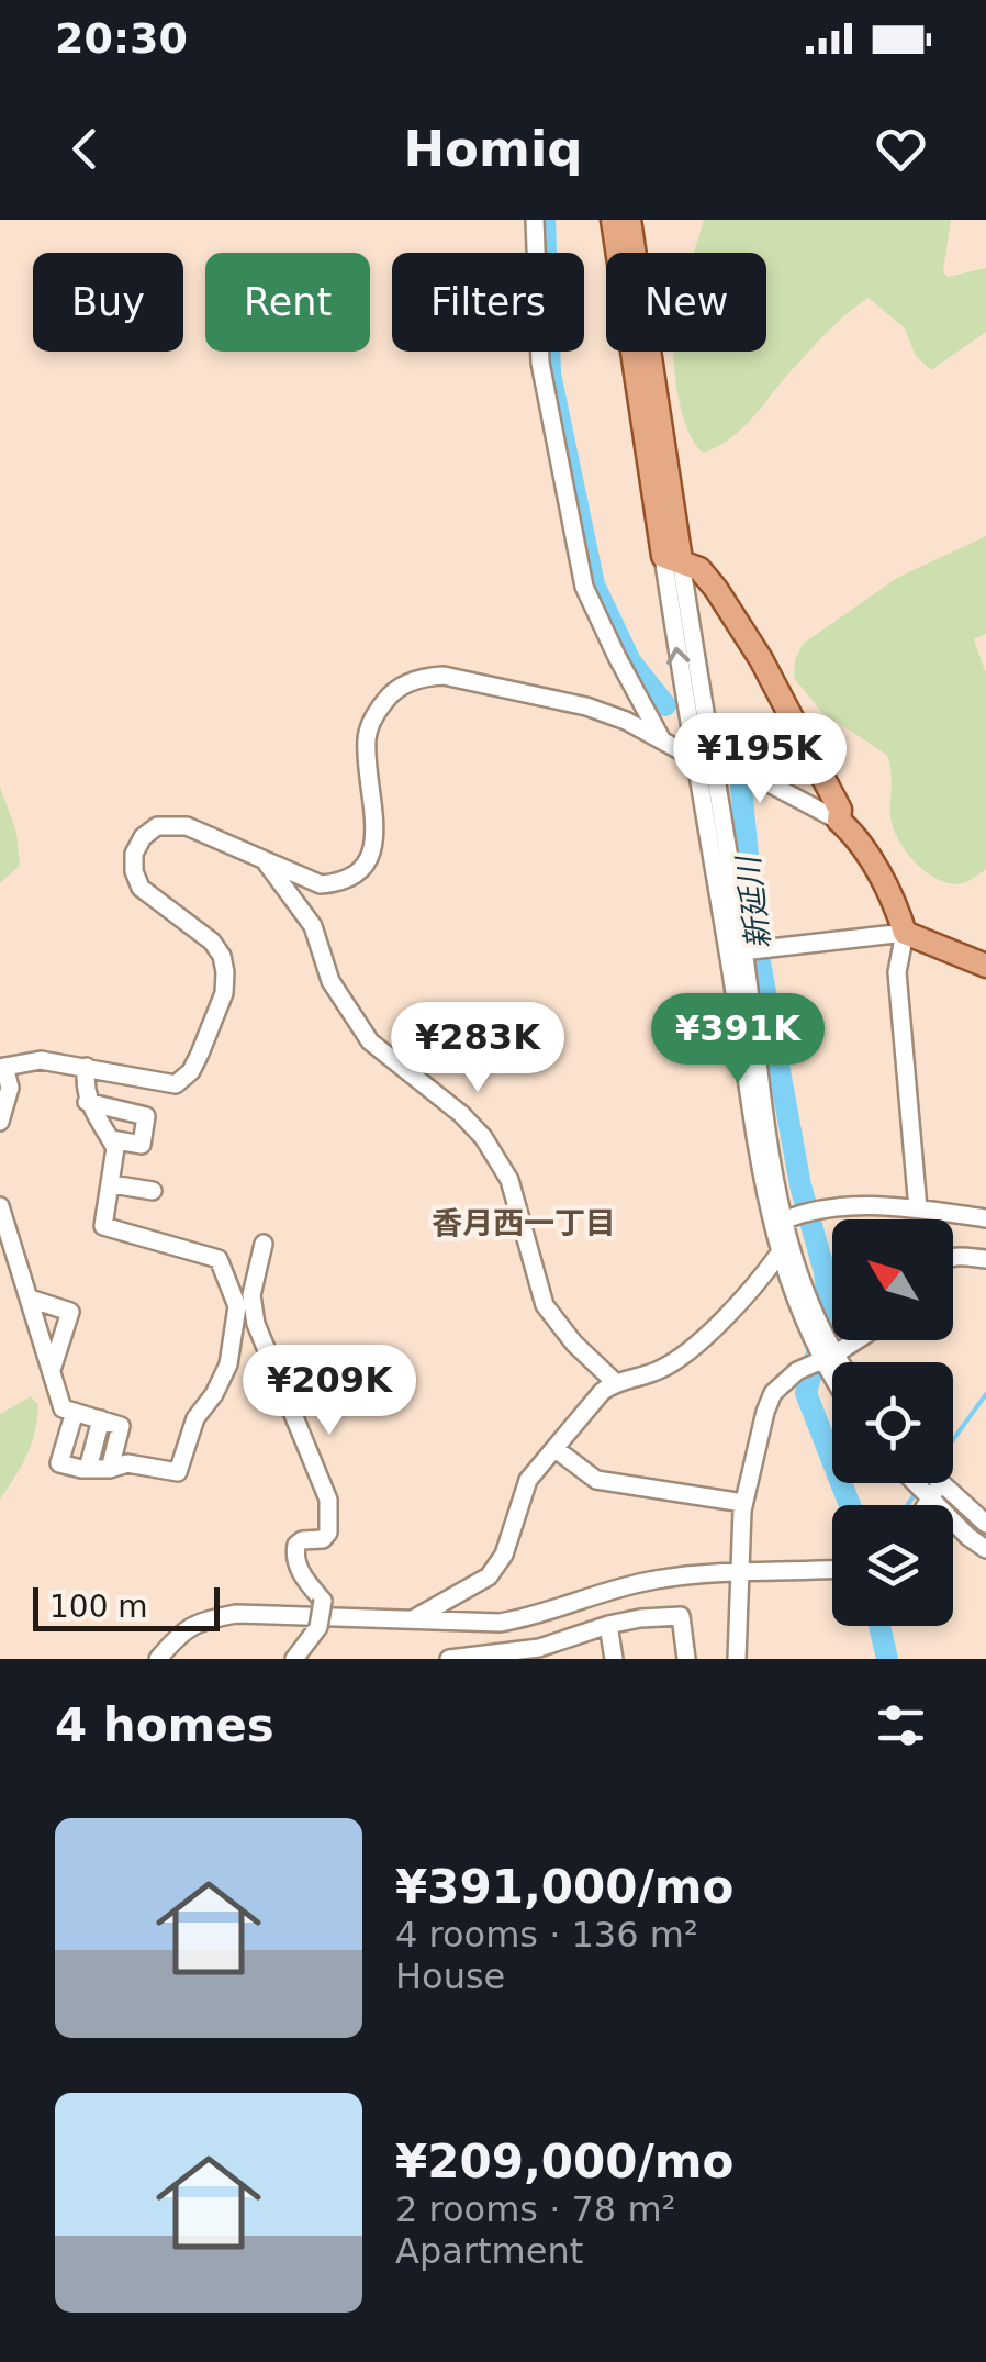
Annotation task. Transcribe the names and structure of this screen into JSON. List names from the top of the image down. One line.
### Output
{"districts":["香月西一丁目"],"water":["新延川"],"scale_bar":"100 m","north":"top left","page":{"status":"20:30","header":"Homiq","chip":["Buy","Rent","Filters","New"],"price":["¥195K","¥391K","¥283K","¥209K"],"scale":"100 m","heading":"4 homes","list":[{"name":"¥391,000/mo","note":"4 rooms · 136 m² · House"},{"name":"¥209,000/mo","note":"2 rooms · 78 m² · Apartment"}]}}
